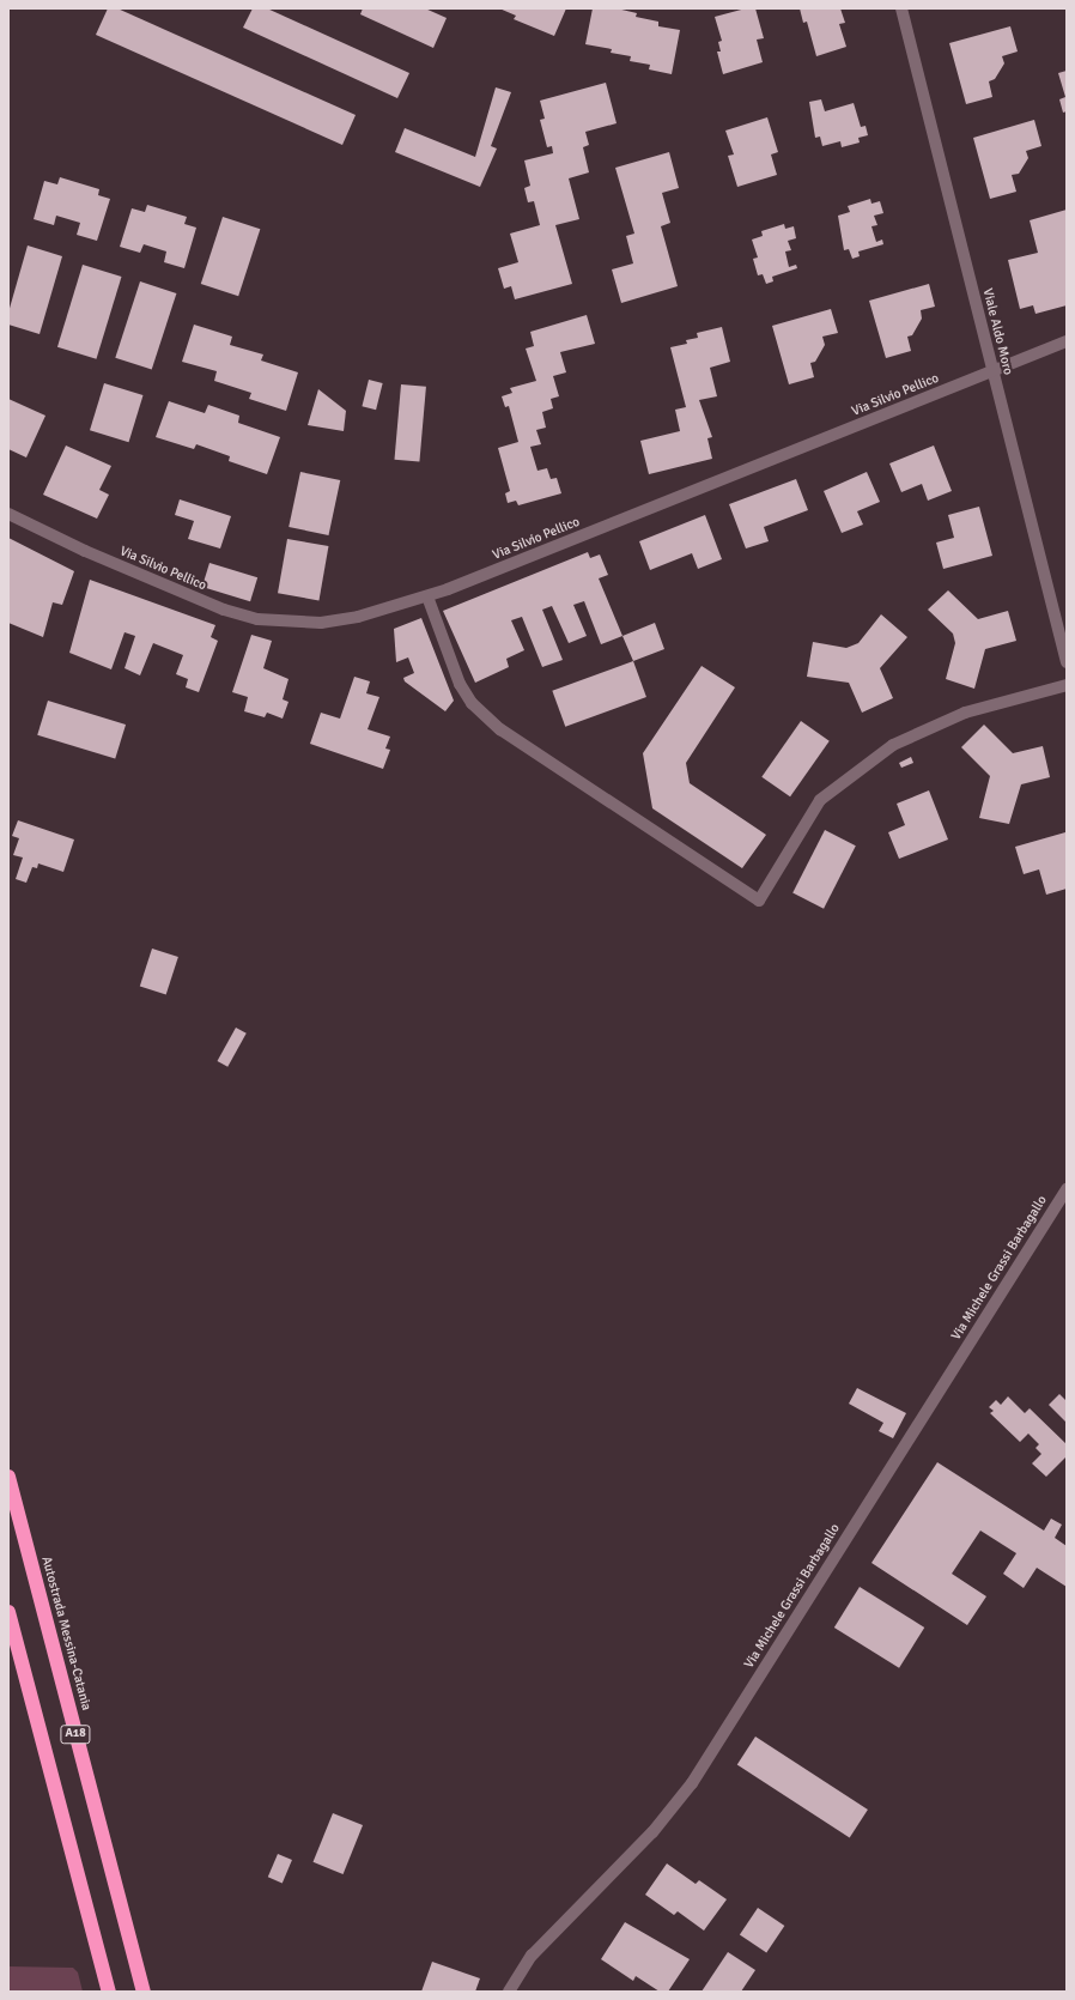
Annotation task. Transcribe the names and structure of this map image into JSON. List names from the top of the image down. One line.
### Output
{"streets":{"highway":["Autostrada Messina-Catania","A18"],"street":["Viale Aldo Moro","Via Silvio Pellico","Via Michele Grassi Barbagallo"]},"crossings":[["Viale Aldo Moro","Via Silvio Pellico"]]}
